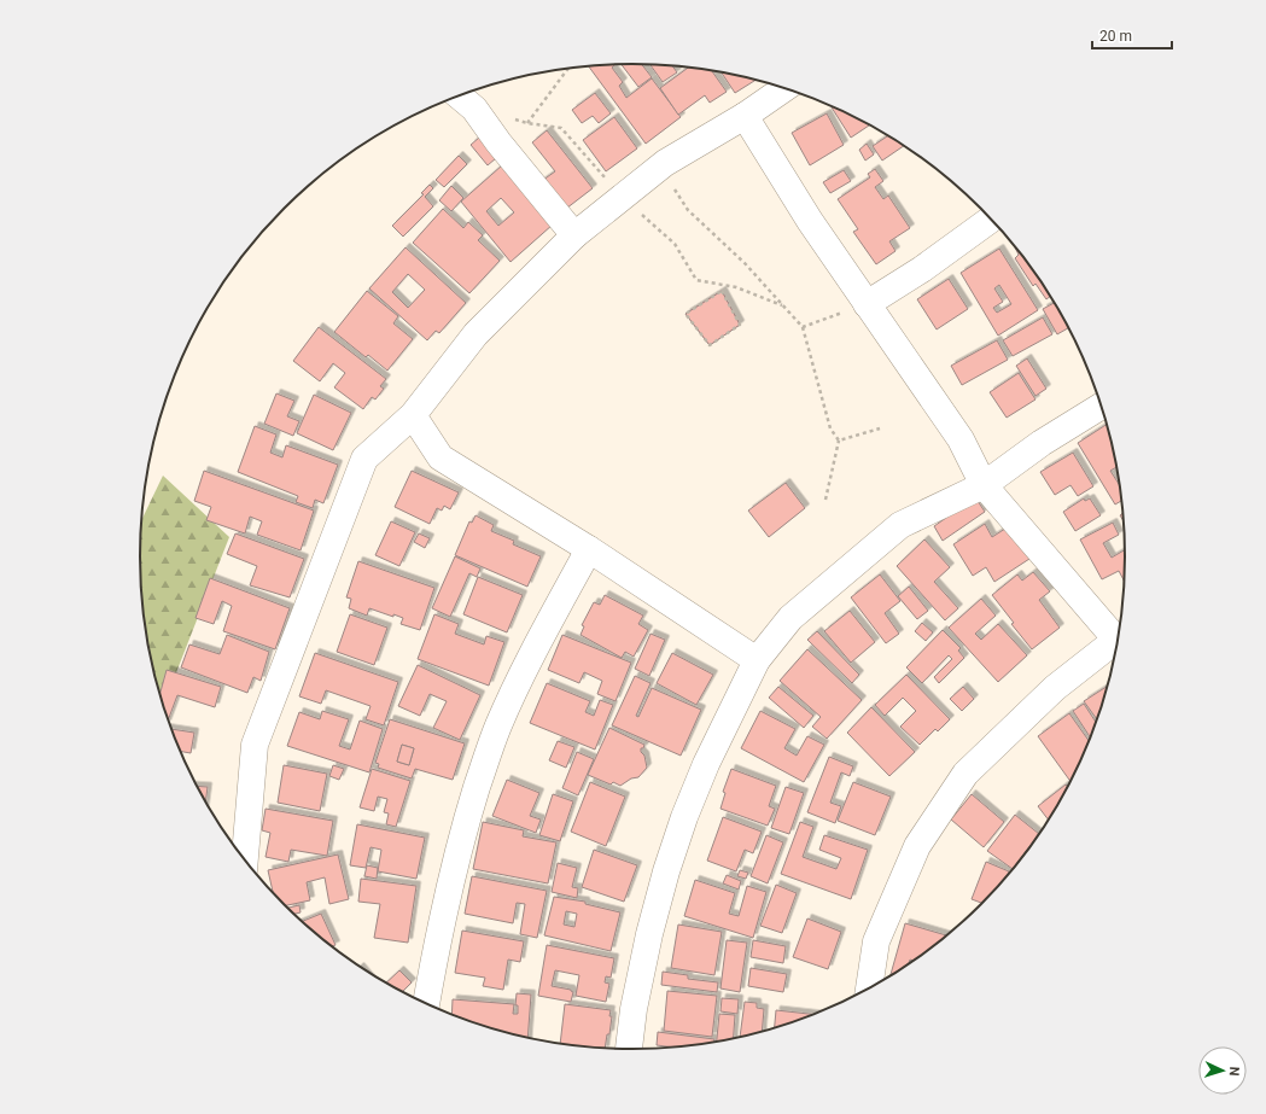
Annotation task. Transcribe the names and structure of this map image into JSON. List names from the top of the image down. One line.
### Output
{"scale_bar":"20 m","north":"right"}
